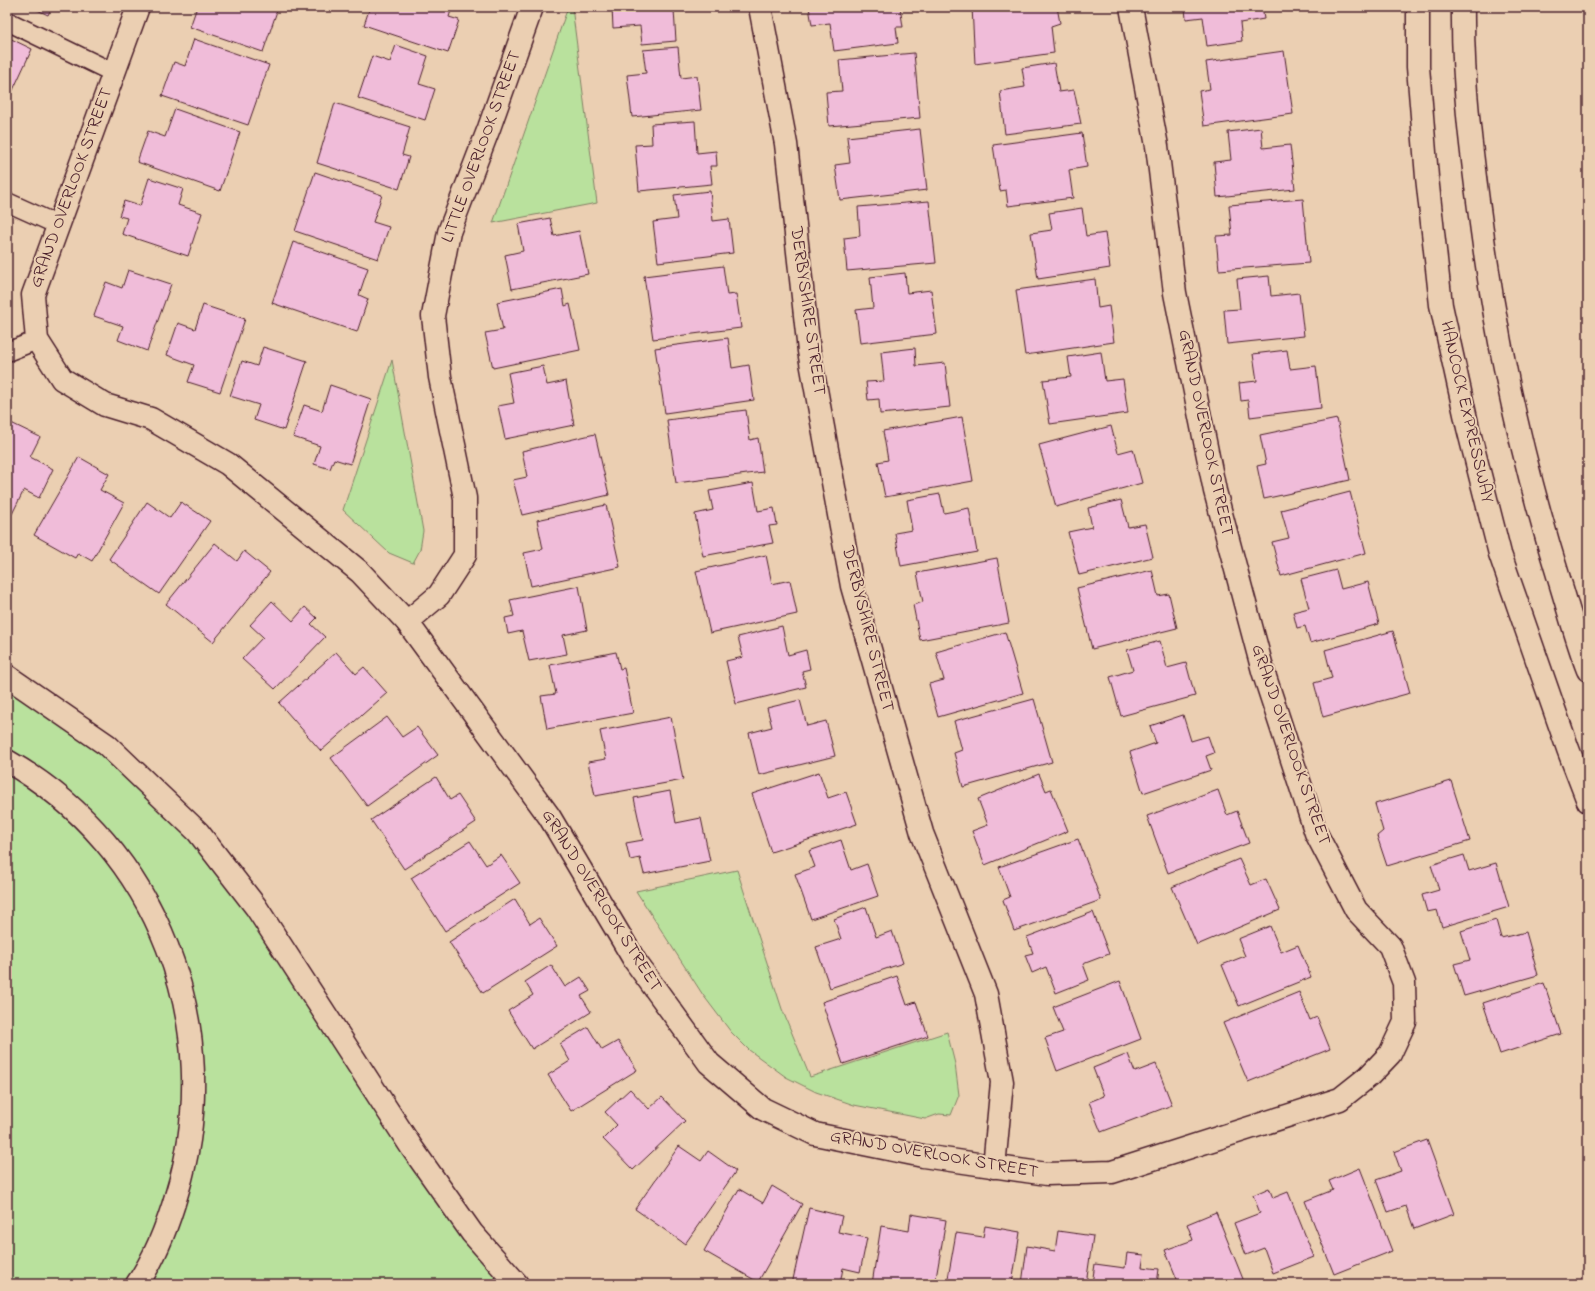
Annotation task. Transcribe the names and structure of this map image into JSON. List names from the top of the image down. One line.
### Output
{"streets":{"main road":["LITTLE OVERLOOK STREET","GRAND OVERLOOK STREET","DERBYSHIRE STREET","HANCOCK EXPRESSWAY"]},"crossings":[["LITTLE OVERLOOK STREET","GRAND OVERLOOK STREET"],["GRAND OVERLOOK STREET","DERBYSHIRE STREET"]]}
